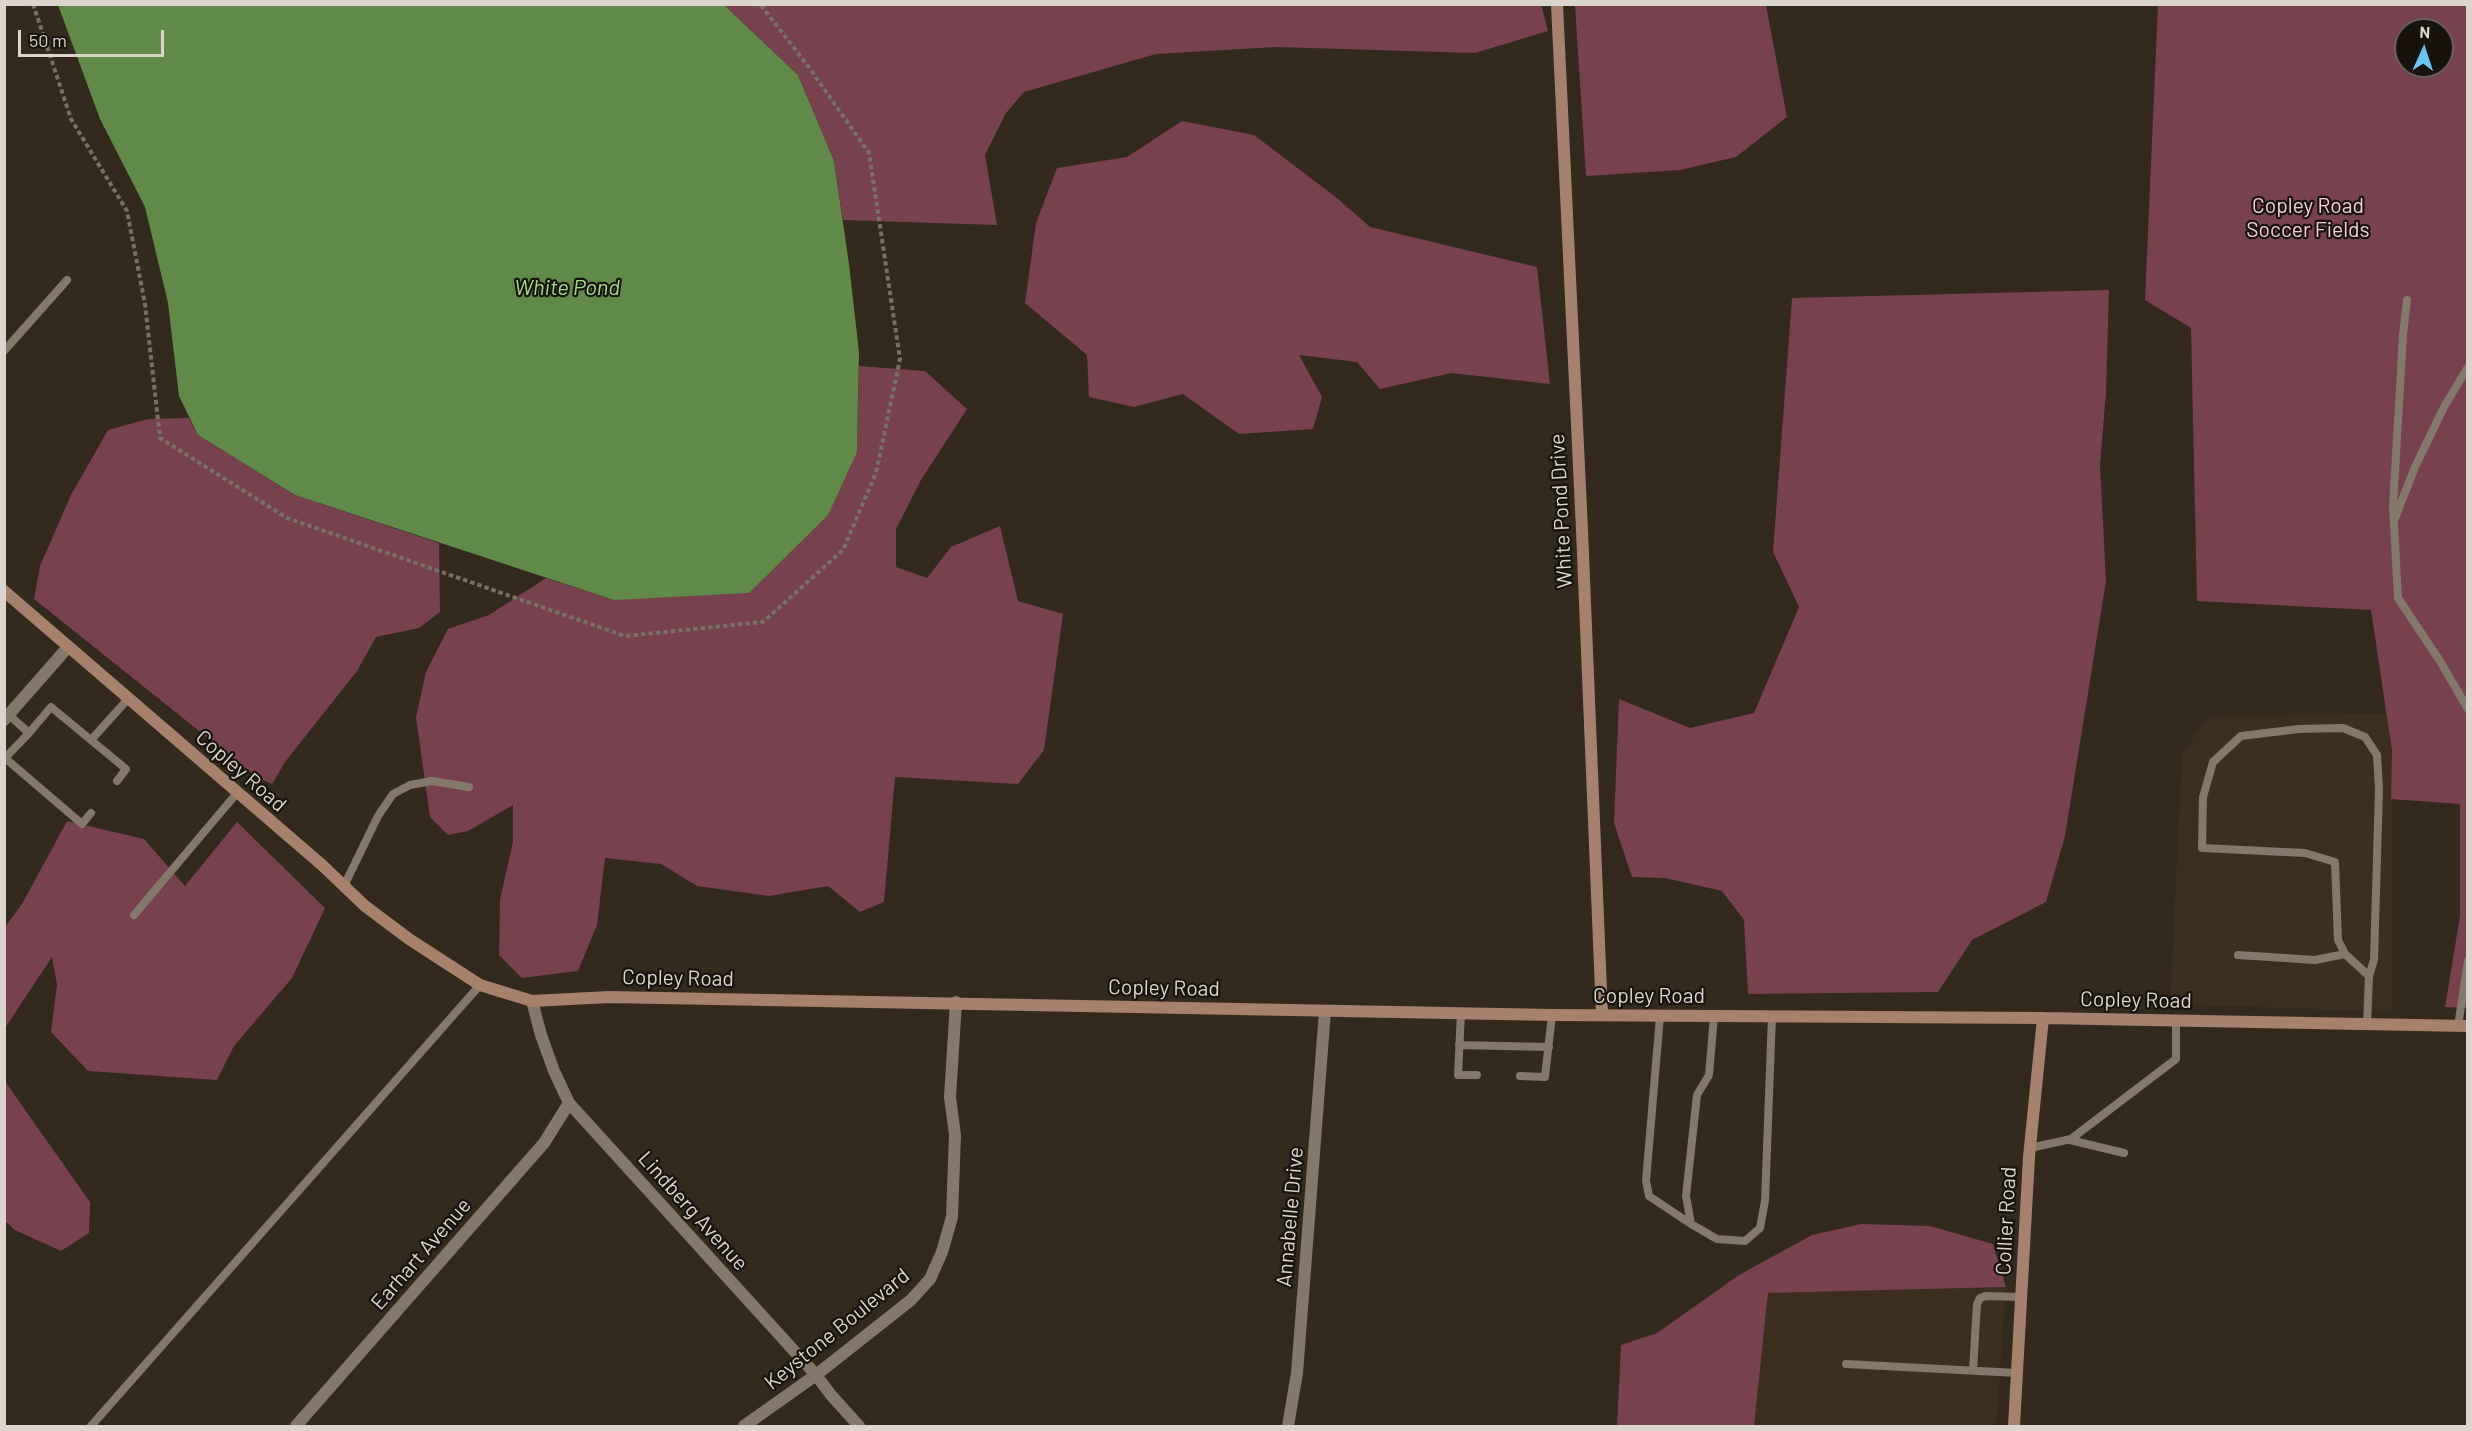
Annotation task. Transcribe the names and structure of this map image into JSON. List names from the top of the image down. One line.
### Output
{"streets":{"main road":["White Pond Drive","Copley Road","Collier Road"],"street":["Lindberg Avenue","Annabelle Drive","Earhart Avenue","Keystone Boulevard"]},"crossings":[["White Pond Drive","Copley Road"],["Copley Road","Lindberg Avenue"],["Copley Road","Annabelle Drive"],["Copley Road","Collier Road"],["Copley Road","Keystone Boulevard"],["Lindberg Avenue","Earhart Avenue"],["Lindberg Avenue","Keystone Boulevard"]],"water":["White Pond"],"parks":["Copley Road Soccer Fields"],"scale_bar":"50 m","north":"top"}
